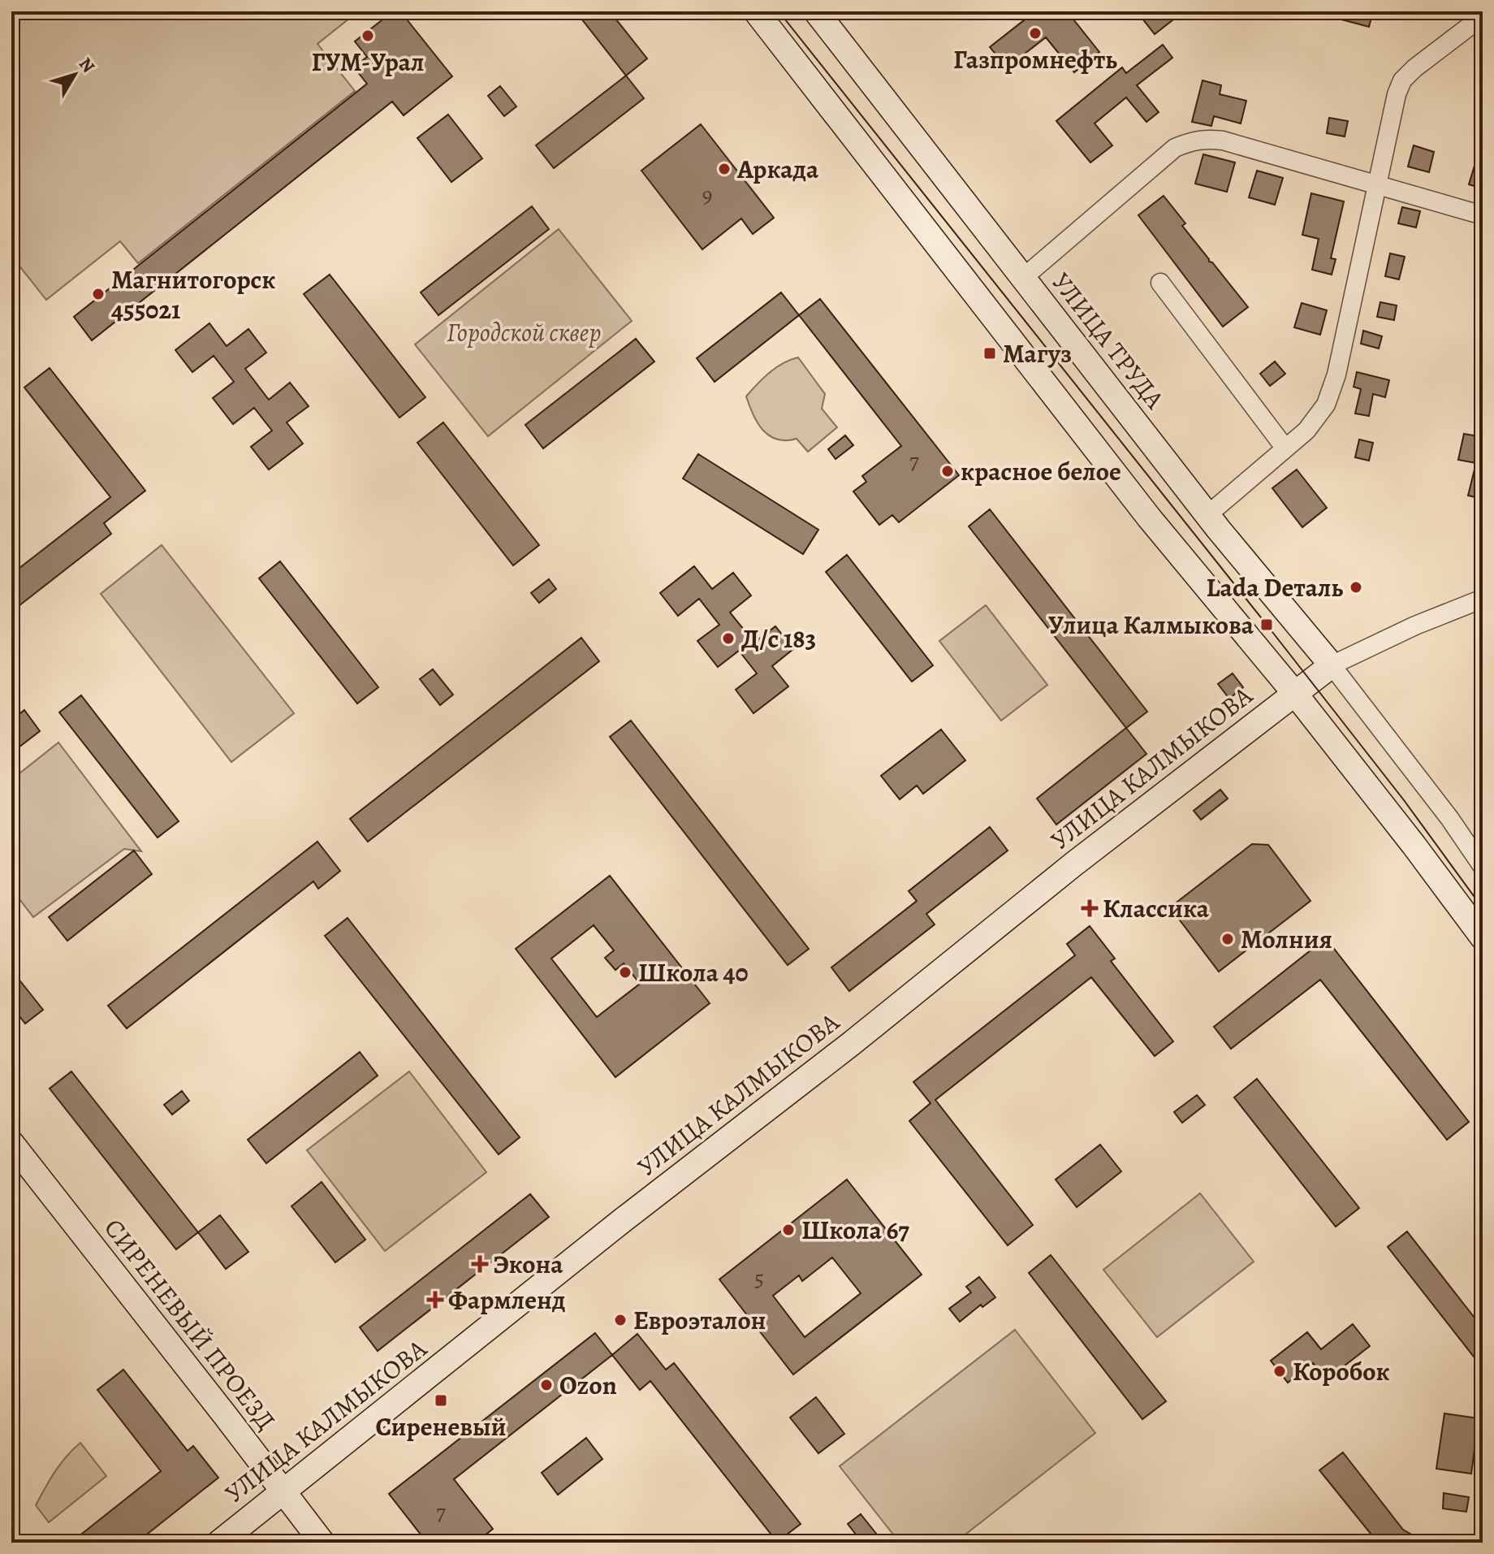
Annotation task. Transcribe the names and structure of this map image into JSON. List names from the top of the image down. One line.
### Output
{"streets":{"main road":["УЛИЦА ТРУДА","УЛИЦА КАЛМЫКОВА","СИРЕНЕВЫЙ ПРОЕЗД"]},"crossings":[["УЛИЦА КАЛМЫКОВА","СИРЕНЕВЫЙ ПРОЕЗД"]],"parks":["Городской сквер"],"places":{"other":["Газпромнефть","ГУМ-Урал","Аркада","Магнитогорск 455021","красное белое","Lada Dеталь","Д/с 183","Молния","Школа 40","Школа 67","Евроэталон","Коробок","Ozon"],"transit":["Магуз","Улица Калмыкова","Сиреневый"],"health":["Классика","Экона","Фармленд"]},"house_numbers":["9","7","5","7"],"north":"top right"}
